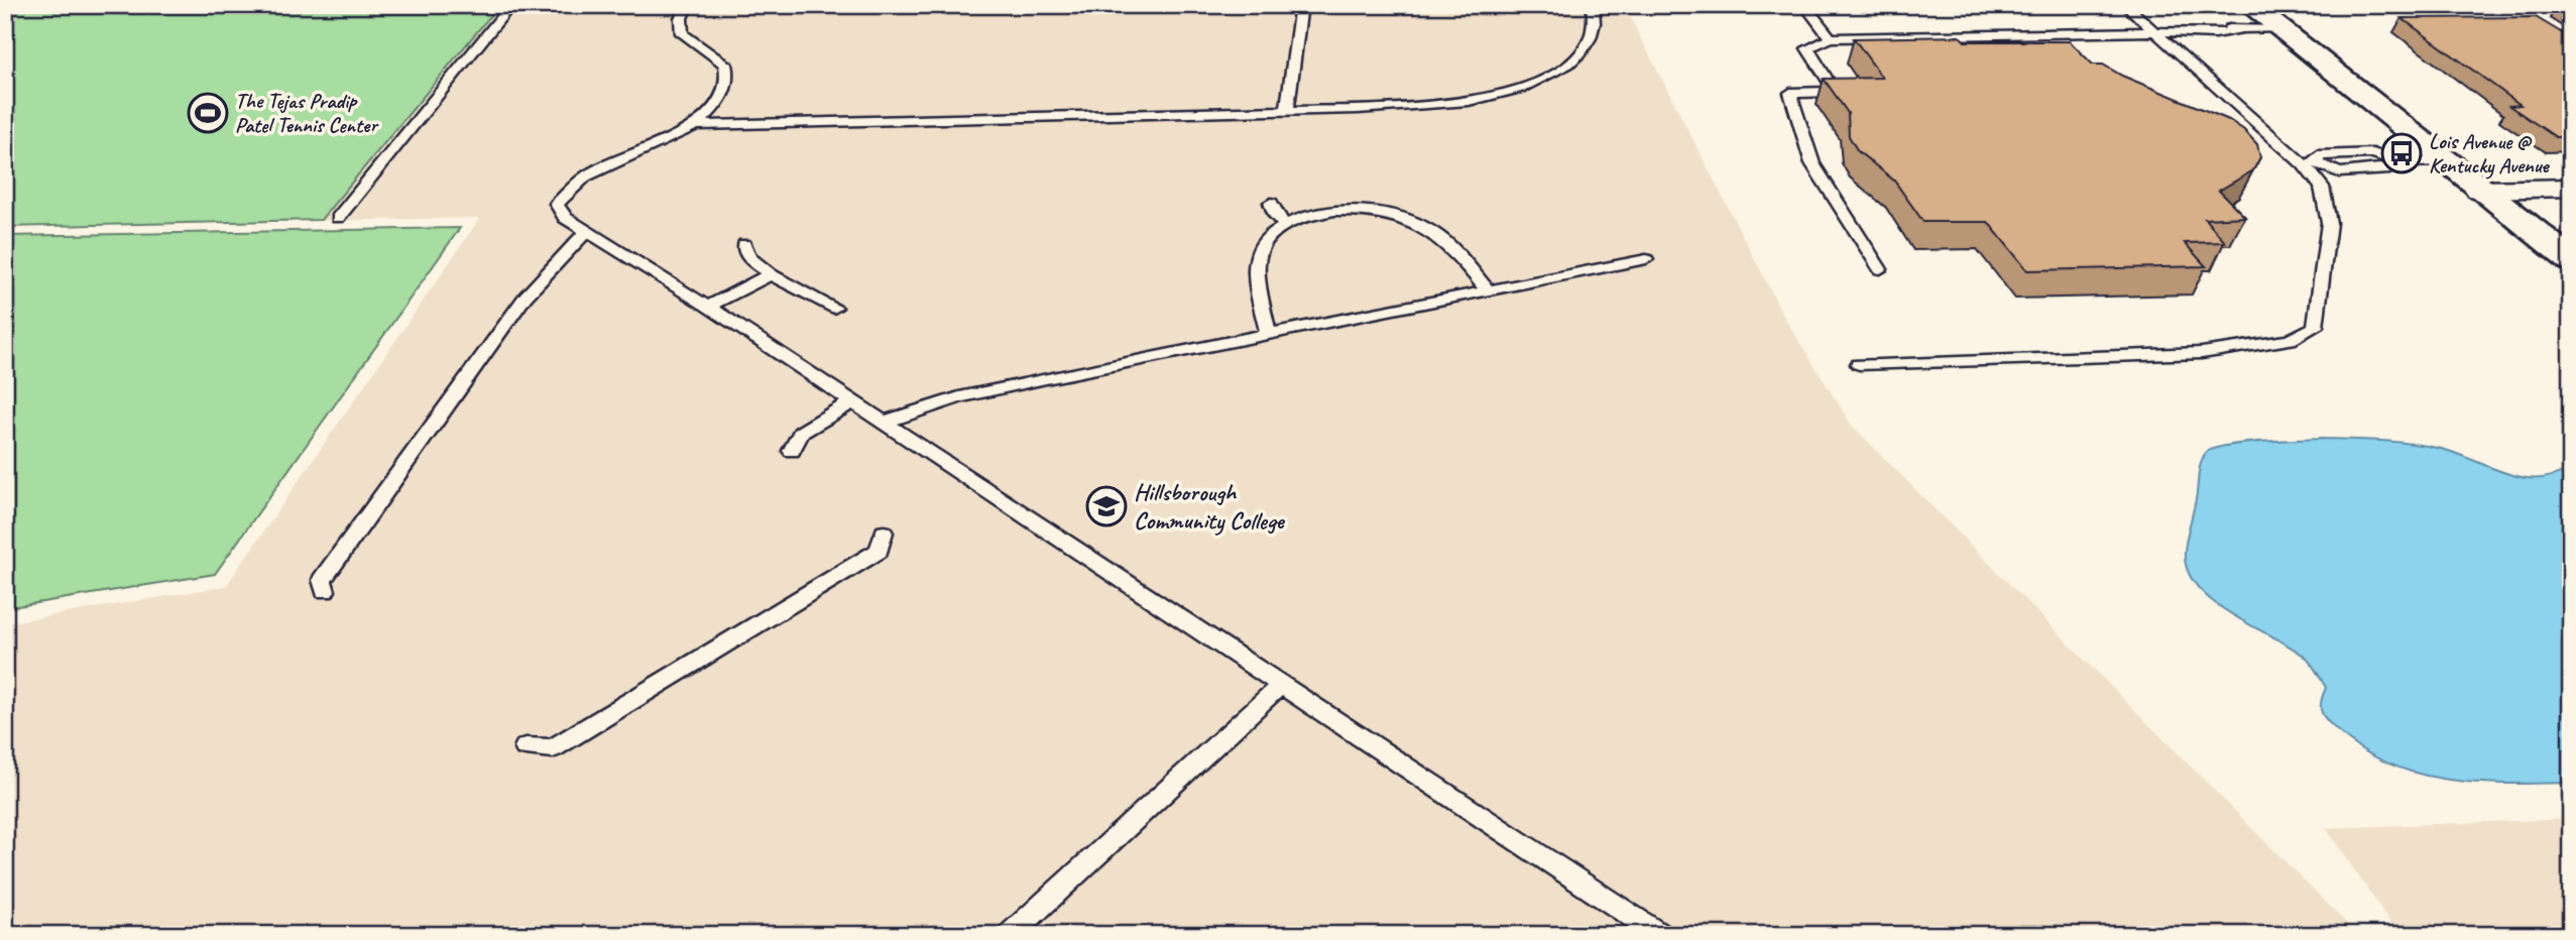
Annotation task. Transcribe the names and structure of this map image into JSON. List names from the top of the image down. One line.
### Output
{"places":{"sports":["The Tejas Pradip Patel Tennis Center"],"bus stop":["Lois Avenue @ Kentucky Avenue"],"school or university":["Hillsborough Community College"]}}
